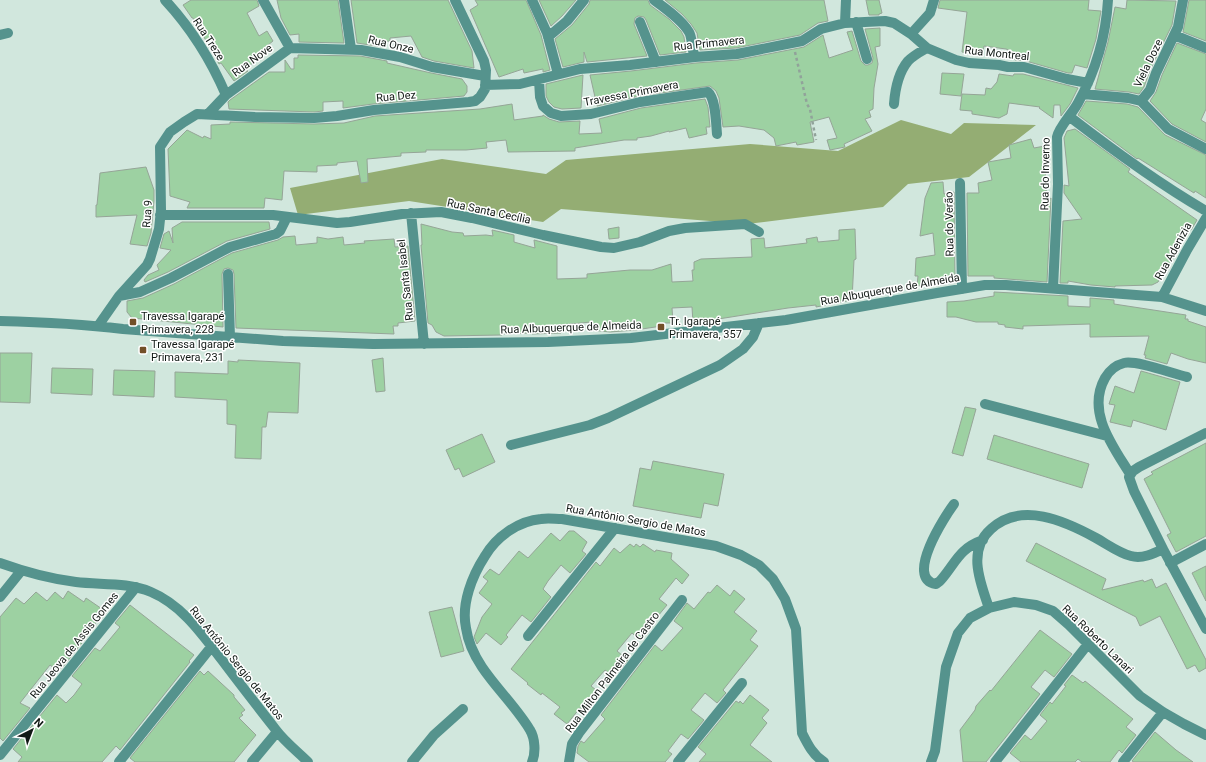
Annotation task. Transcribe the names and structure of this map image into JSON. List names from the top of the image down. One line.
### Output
{"streets":{"street":["Rua Treze","Rua Primavera","Rua Onze","Rua Montreal","Rua Nove","Viela Doze","Travessa Primavera","Rua Dez","Rua do Inverno","Rua Santa Cecília","Rua 9","Rua do Verão","Rua Adenizia","Rua Santa Isabel","Rua Albuquerque de Almeida","Rua Antônio Sergio de Matos","Rua Roberto Lanari","Rua Jeova de Assis Gomes","Rua Milton Palmeira de Castro"]},"crossings":[["Rua Treze","Rua Nove"],["Rua Primavera","Rua Onze"],["Rua Primavera","Rua Montreal"],["Rua Primavera","Travessa Primavera"],["Rua Primavera","Rua Dez"],["Rua Onze","Rua Nove"],["Rua Onze","Rua Dez"],["Rua Montreal","Rua do Inverno"],["Rua Nove","Rua Dez"],["Rua Nove","Rua 9"],["Viela Doze","Rua do Inverno"],["Rua Dez","Rua 9"],["Rua do Inverno","Rua Albuquerque de Almeida"],["Rua Santa Cecília","Rua 9"],["Rua Santa Cecília","Rua Santa Isabel"],["Rua 9","Rua Albuquerque de Almeida"],["Rua do Verão","Rua Albuquerque de Almeida"],["Rua Adenizia","Rua Albuquerque de Almeida"],["Rua Santa Isabel","Rua Albuquerque de Almeida"],["Rua Antônio Sergio de Matos","Rua Jeova de Assis Gomes"]],"places":{"transit":["Travessa Igarapé Primavera, 228","Tr. Igarapé Primavera, 357","Travessa Igarapé Primavera, 231"]},"north":"top right"}
